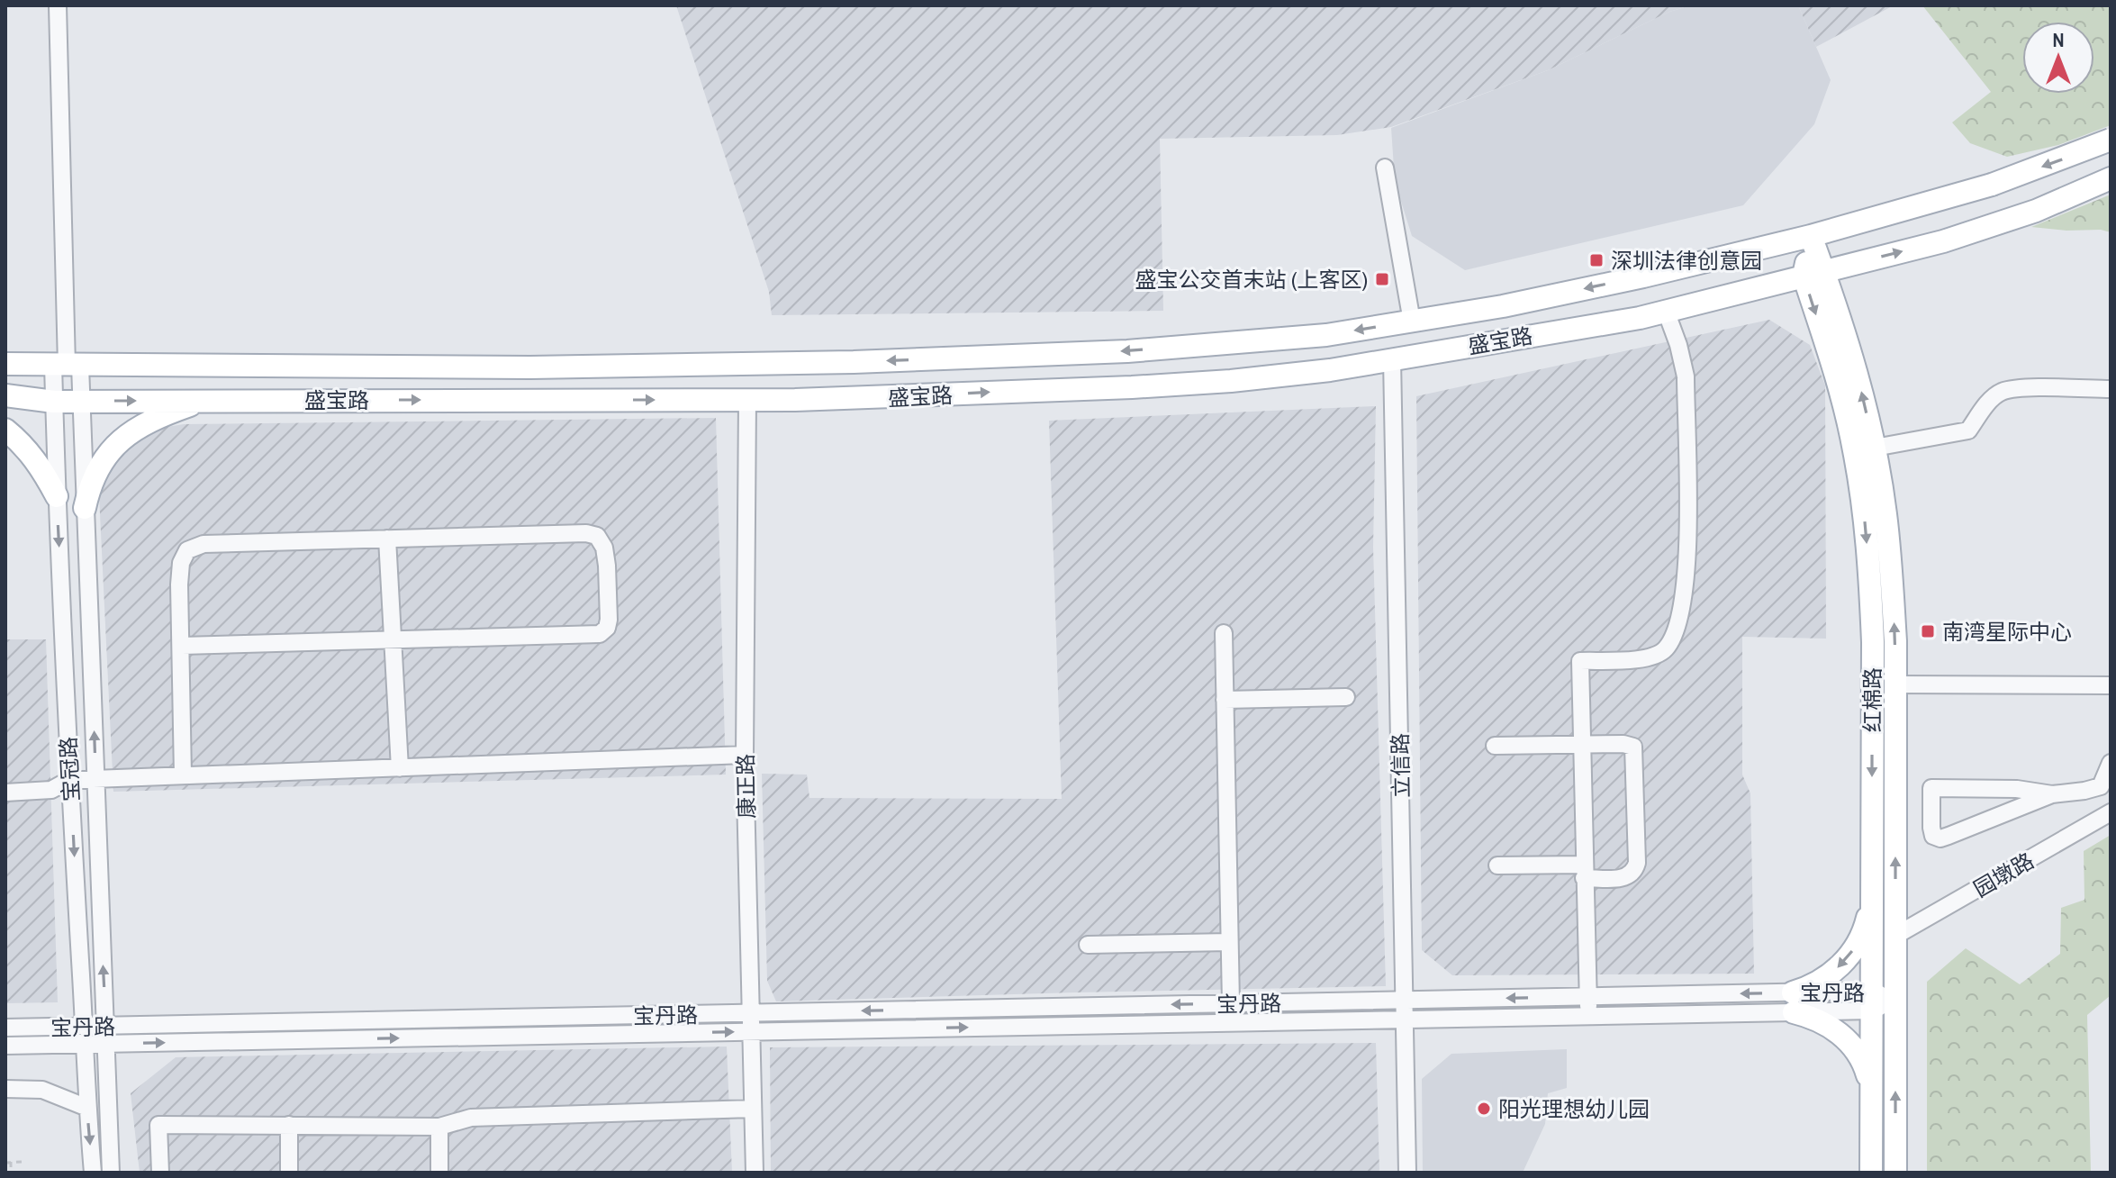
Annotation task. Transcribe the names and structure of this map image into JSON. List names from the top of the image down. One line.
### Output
{"streets":{"main road":["盛宝路","红棉路"],"street":["立信路","宝冠路","康正路","园墩路","宝丹路"]},"crossings":[["盛宝路","红棉路"],["盛宝路","立信路"],["盛宝路","宝冠路"],["盛宝路","康正路"],["红棉路","园墩路"],["红棉路","宝丹路"],["立信路","宝丹路"],["宝冠路","宝丹路"],["康正路","宝丹路"]],"places":{"transit":["深圳法律创意园","盛宝公交首末站 (上客区)","南湾星际中心"],"other":["阳光理想幼儿园"]},"north":"top"}
